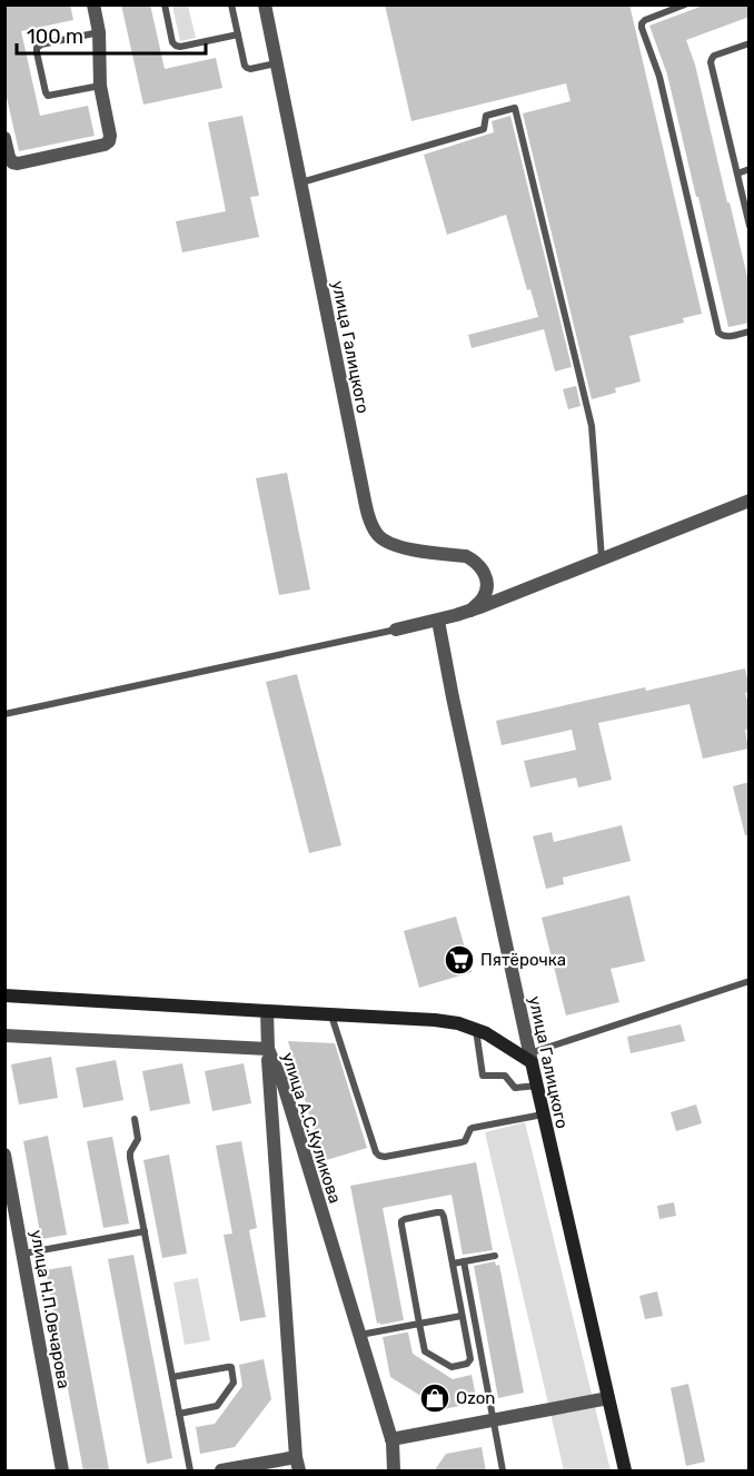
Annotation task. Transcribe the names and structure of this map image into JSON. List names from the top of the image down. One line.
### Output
{"streets":{"street":["улица Галицкого","улица А.С.Куликова","улица Н.П.Овчарова"]},"places":{"supermarket":["Пятёрочка"],"shop":["Ozon"]},"scale_bar":"100 m"}
